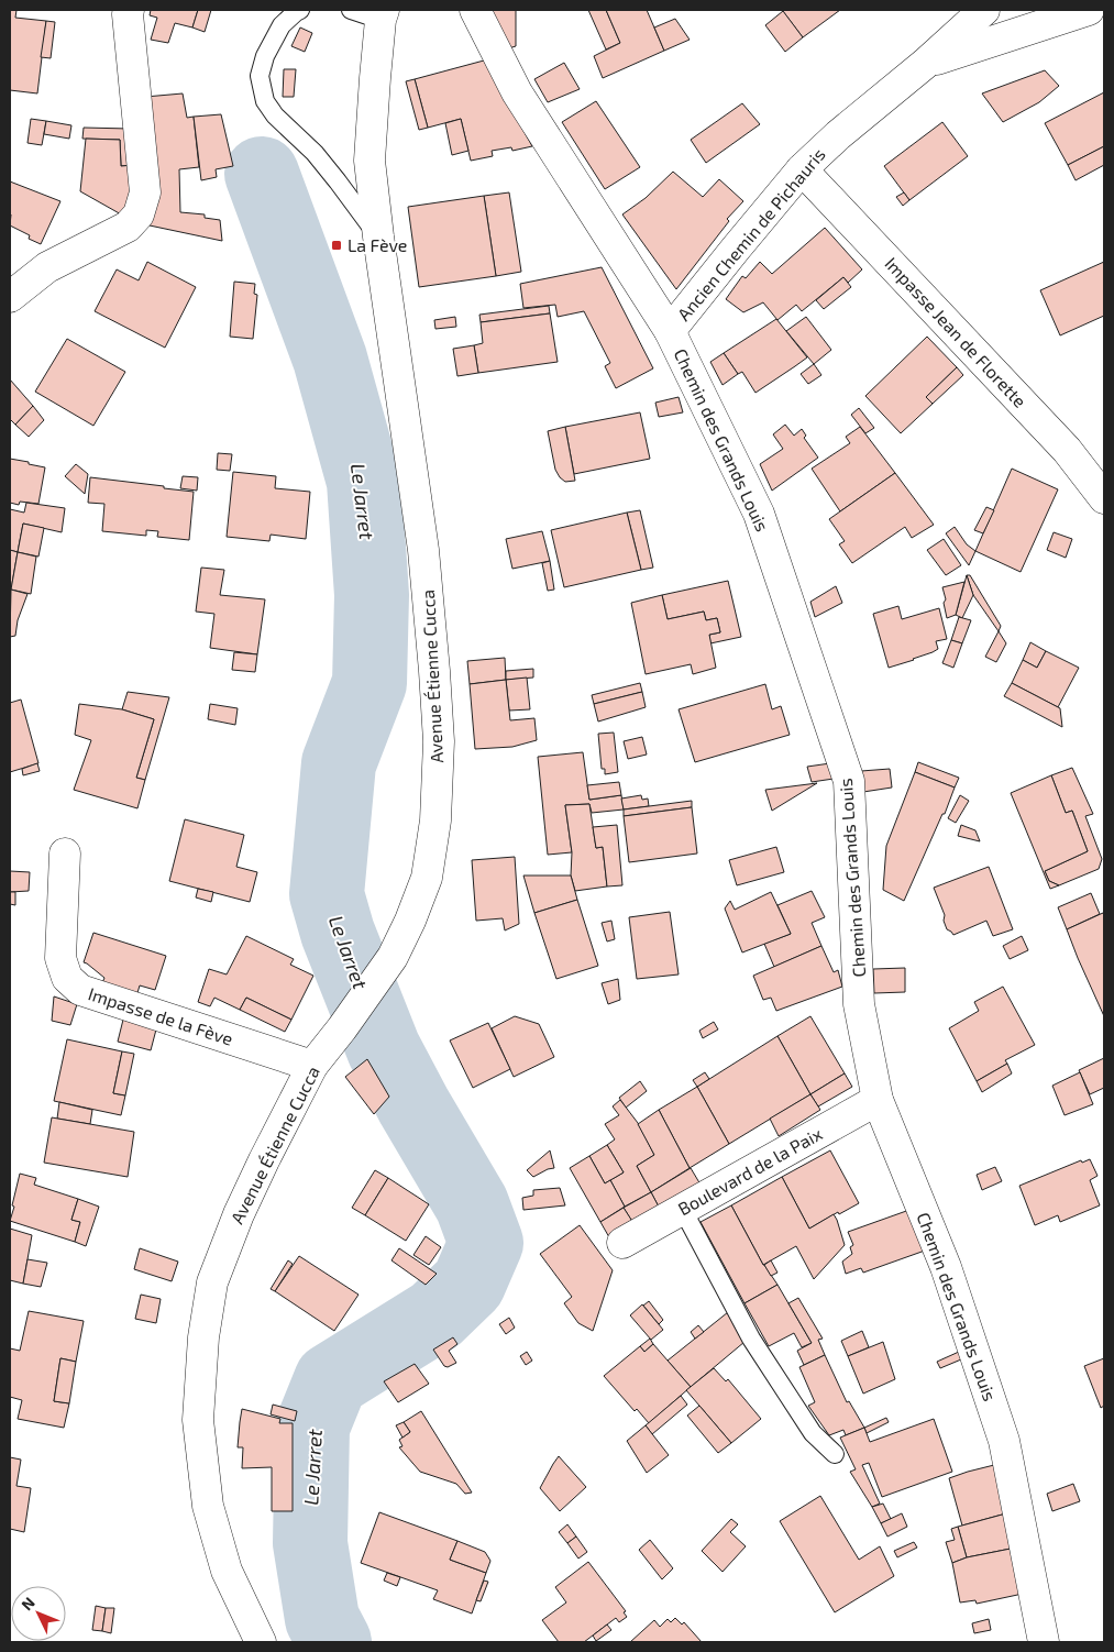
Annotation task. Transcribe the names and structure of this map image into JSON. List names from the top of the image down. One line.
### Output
{"streets":{"street":["Ancien Chemin de Pichauris","Impasse Jean de Florette","Chemin des Grands Louis","Avenue Étienne Cucca","Impasse de la Fève","Boulevard de la Paix"]},"crossings":[["Ancien Chemin de Pichauris","Impasse Jean de Florette"],["Ancien Chemin de Pichauris","Chemin des Grands Louis"],["Chemin des Grands Louis","Boulevard de la Paix"],["Avenue Étienne Cucca","Impasse de la Fève"]],"water":["Le Jarret"],"places":{"transit":["La Fève"]},"north":"top left"}
